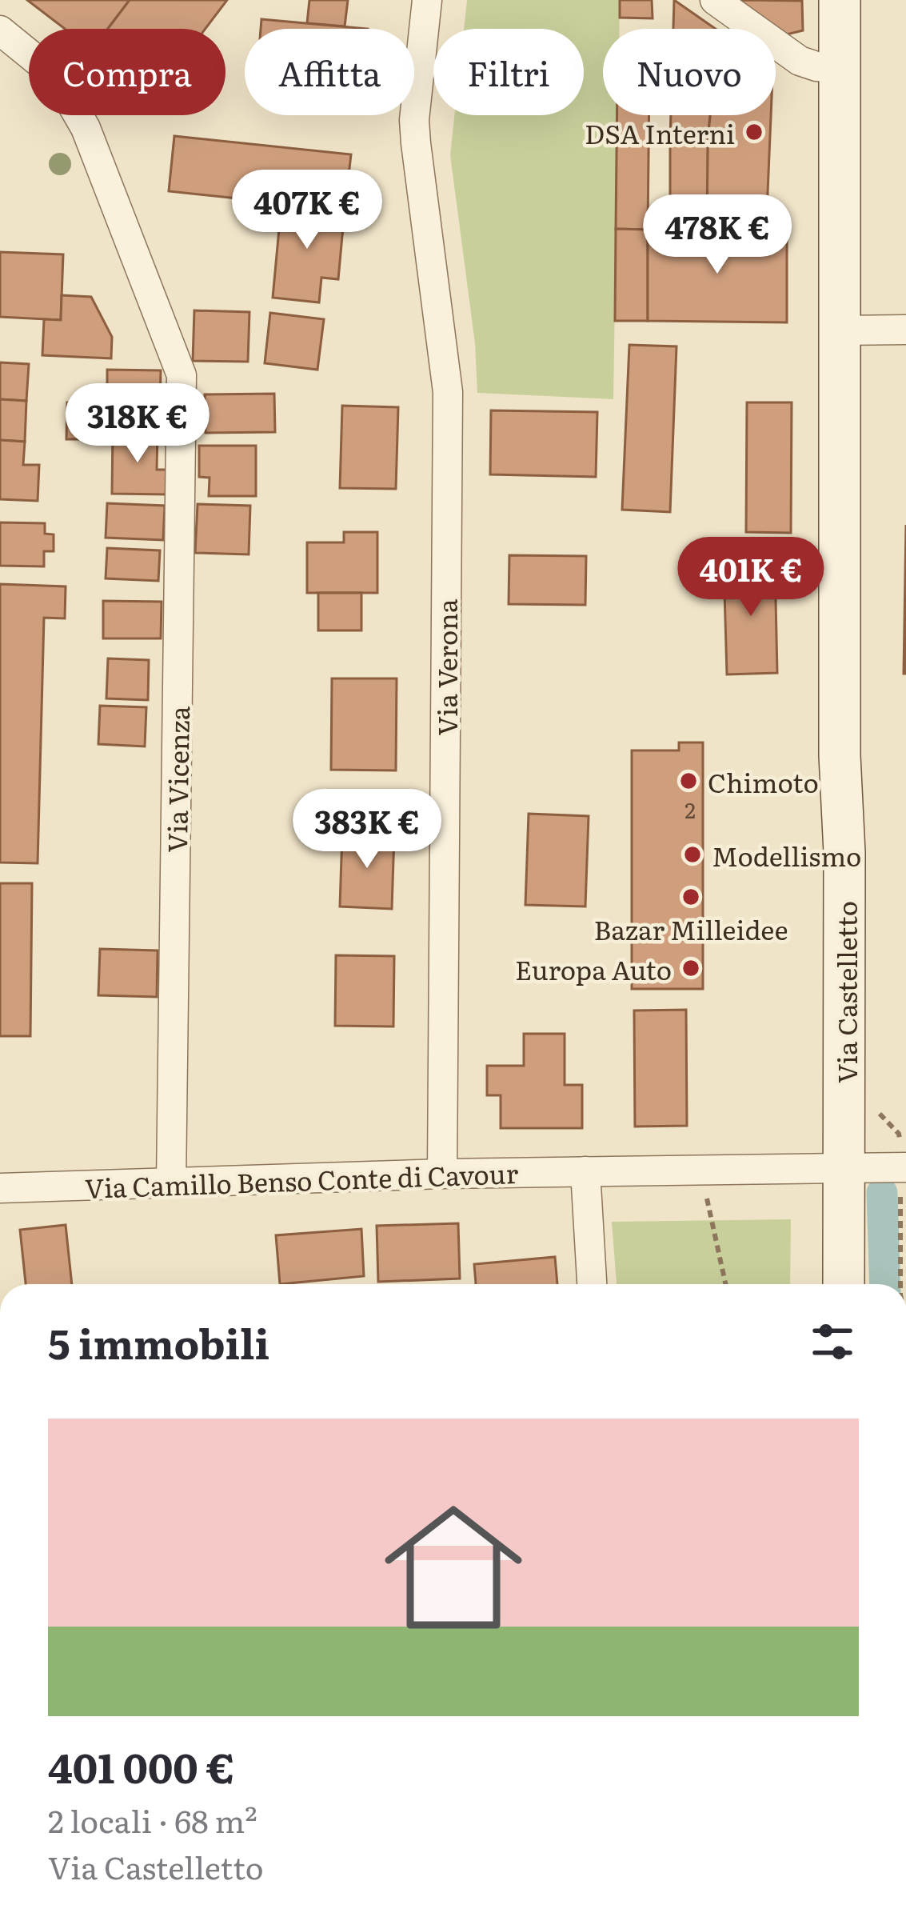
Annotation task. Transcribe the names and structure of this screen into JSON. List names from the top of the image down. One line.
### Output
{"streets":{"main road":["Via Castelletto"],"street":["Via Verona","Via Vicenza","Via Camillo Benso Conte di Cavour"]},"crossings":[["Via Verona","Via Camillo Benso Conte di Cavour"],["Via Vicenza","Via Camillo Benso Conte di Cavour"],["Via Castelletto","Via Camillo Benso Conte di Cavour"]],"places":["DSA Interni","Chimoto","Modellismo","Bazar Milleidee","Europa Auto"],"house_numbers":["2"],"page":{"chip":["Compra","Affitta","Filtri","Nuovo"],"price":["407K €","478K €","318K €","401K €","383K €"],"heading":"5 immobili","list":[{"name":"401 000 €","note":"2 locali · 68 m² · Via Castelletto"}]}}
